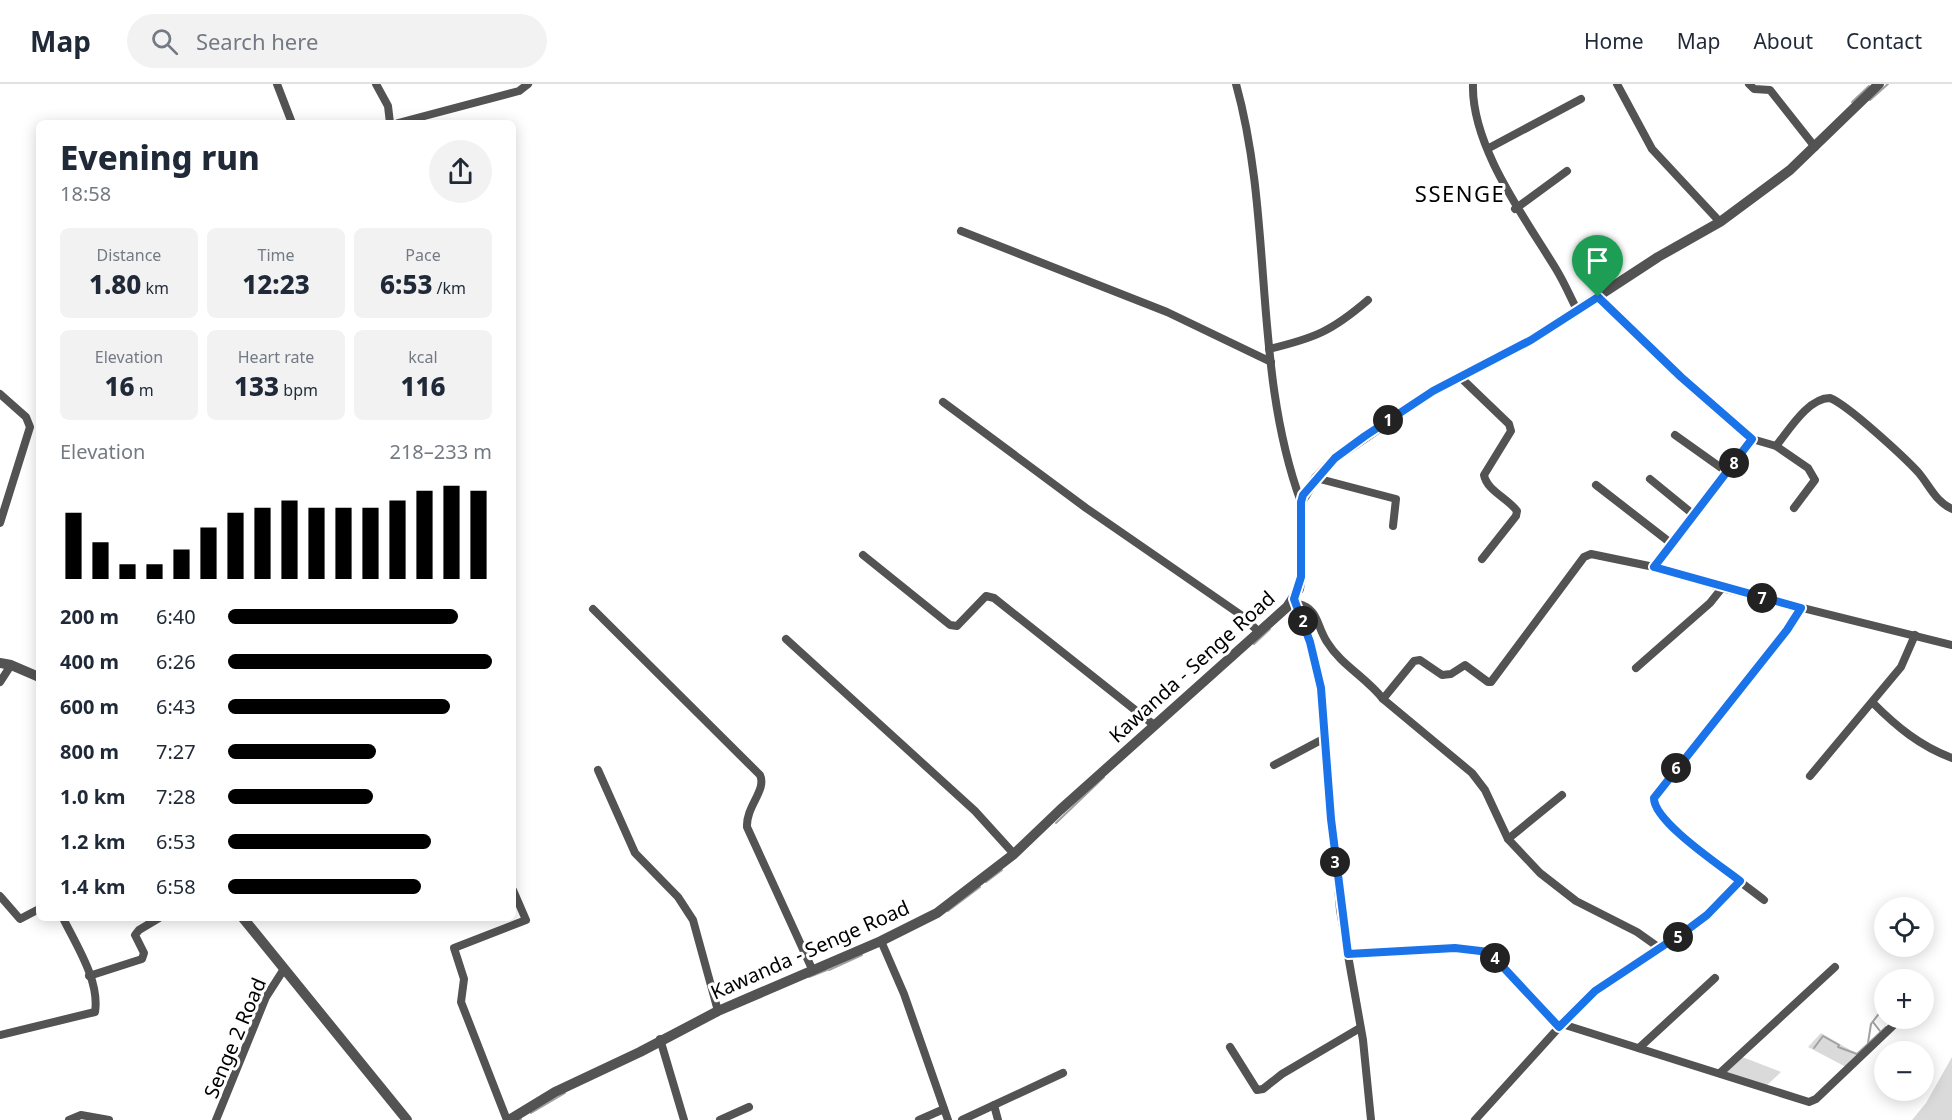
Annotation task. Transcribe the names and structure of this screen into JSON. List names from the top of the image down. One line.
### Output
{"streets":{"street":["Kawanda - Senge Road","Senge 2 Road"]},"districts":["SSENGE"],"page":{"header":"Map","search":"Search here","nav":["Home","Map","About","Contact"],"heading":["Evening run","18:58"],"stats":[["Distance","1.80 km"],["Time","12:23"],["Pace","6:53 /km"],["Elevation","16 m"],["Heart rate","133 bpm"],["kcal","116"]],"pins":["1","8","7","2","6","3","5","4"],"chart":["Elevation","218–233 m"],"list":[{"name":"200 m","note":"6:40"},{"name":"400 m","note":"6:26"},{"name":"600 m","note":"6:43"},{"name":"800 m","note":"7:27"},{"name":"1.0 km","note":"7:28"},{"name":"1.2 km","note":"6:53"},{"name":"1.4 km","note":"6:58"}],"map_buttons":["+","−"]}}
